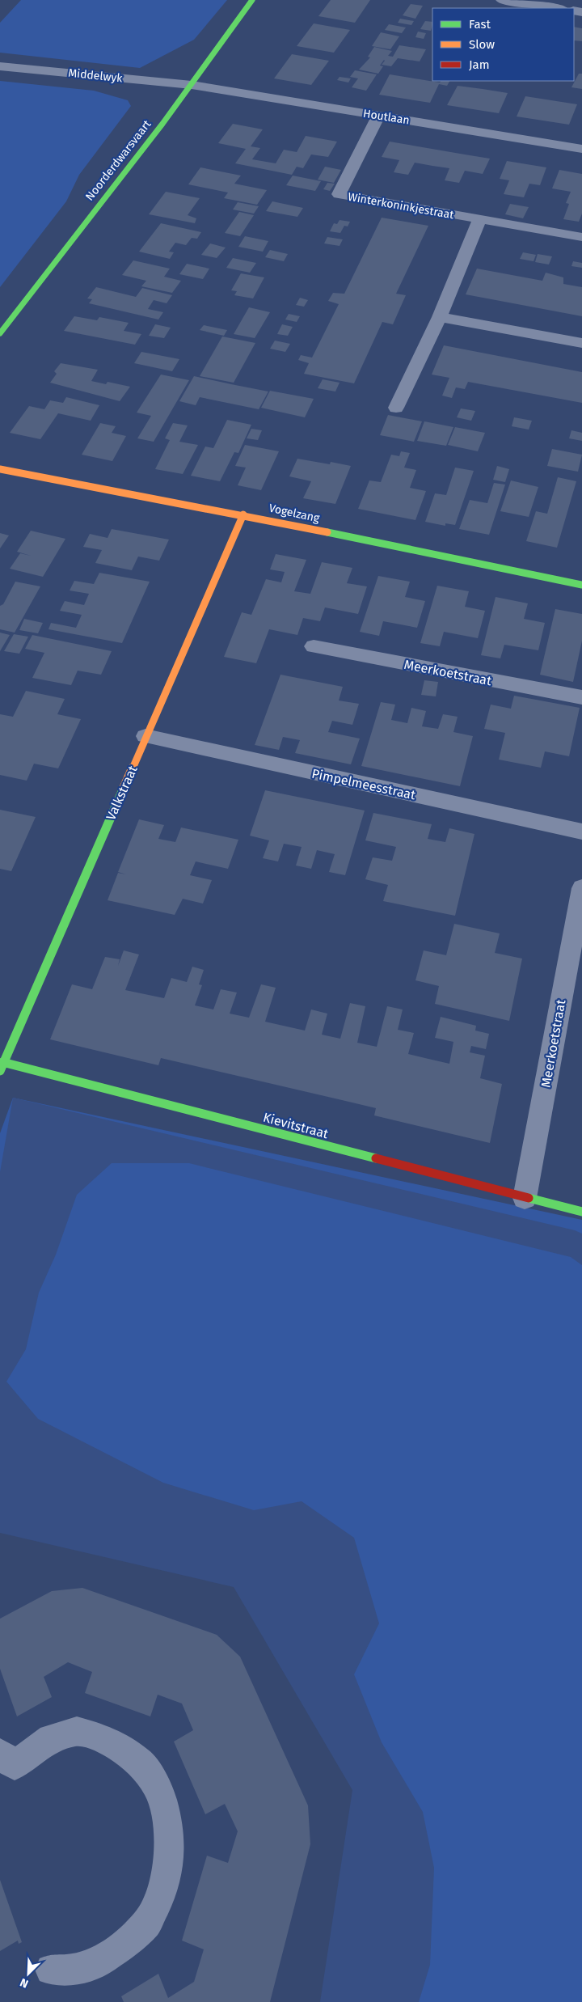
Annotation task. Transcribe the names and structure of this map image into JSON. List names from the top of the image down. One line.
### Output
{"streets":{"street":["Middelwyk","Houtlaan","Noorderdwarsvaart","Winterkoninkjestraat","Vogelzang","Meerkoetstraat","Pimpelmeesstraat","Valkstraat","Kievitstraat"]},"crossings":[["Middelwyk","Houtlaan"],["Middelwyk","Noorderdwarsvaart"],["Houtlaan","Noorderdwarsvaart"],["Houtlaan","Winterkoninkjestraat"],["Vogelzang","Valkstraat"],["Meerkoetstraat","Kievitstraat"],["Pimpelmeesstraat","Valkstraat"],["Valkstraat","Kievitstraat"]],"legend":["Fast","Slow","Jam"],"north":"bottom left"}
